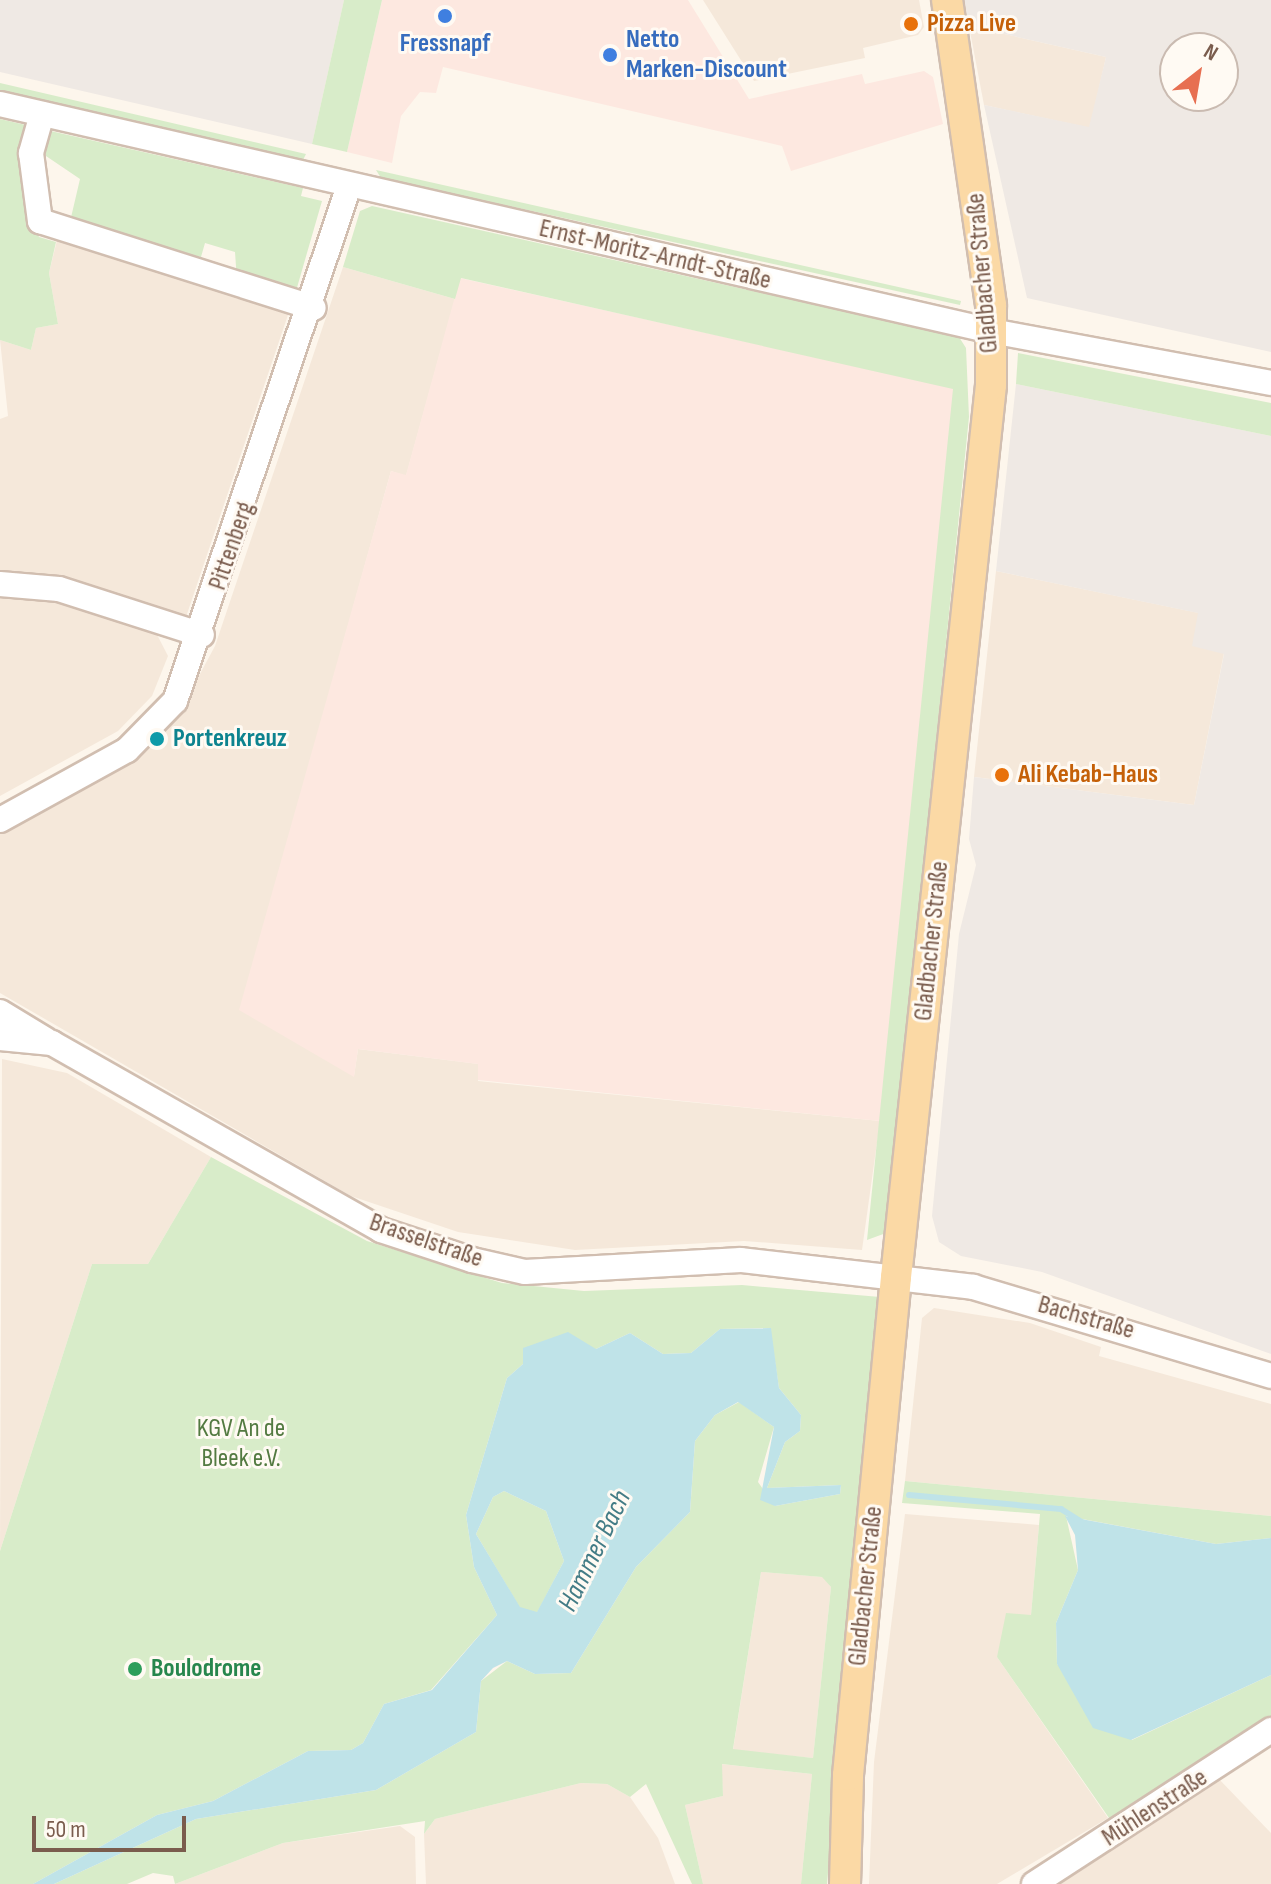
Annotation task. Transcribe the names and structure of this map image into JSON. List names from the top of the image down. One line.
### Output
{"streets":{"main road":["Gladbacher Straße"],"street":["Ernst-Moritz-Arndt-Straße","Pittenberg","Brasselstraße","Bachstraße","Mühlenstraße"]},"crossings":[["Ernst-Moritz-Arndt-Straße","Gladbacher Straße"],["Ernst-Moritz-Arndt-Straße","Pittenberg"],["Gladbacher Straße","Brasselstraße"],["Gladbacher Straße","Bachstraße"],["Brasselstraße","Bachstraße"]],"water":["Hammer Bach"],"parks":["KGV An de Bleek e.V."],"places":["Fressnapf","Pizza Live","Netto Marken-Discount","Portenkreuz","Ali Kebab-Haus","Boulodrome"],"scale_bar":"50 m","north":"top right"}
